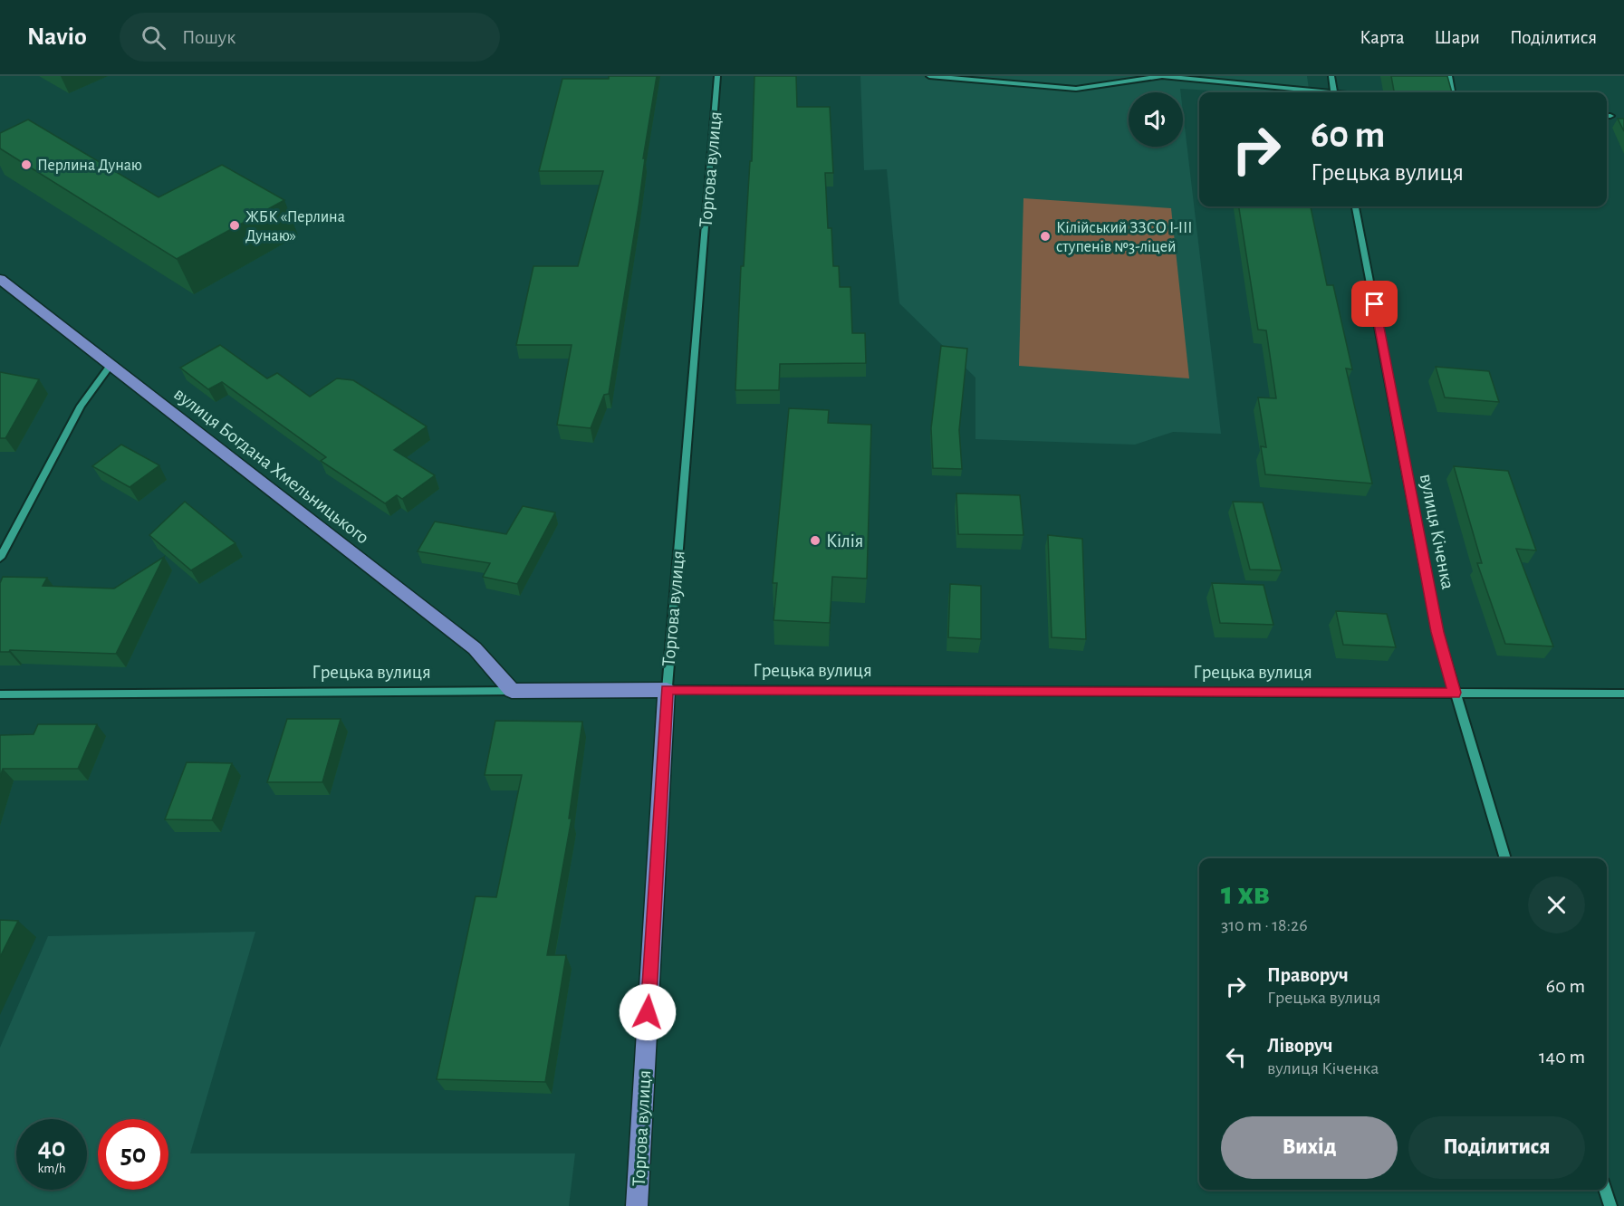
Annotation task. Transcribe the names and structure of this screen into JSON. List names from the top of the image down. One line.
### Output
{"streets":{"main road":["Торгова вулиця","вулиця Богдана Хмельницького","Грецька вулиця"],"street":["вулиця Кіченка"]},"crossings":[["Торгова вулиця","Грецька вулиця"],["вулиця Богдана Хмельницького","Грецька вулиця"],["вулиця Кіченка","Грецька вулиця"]],"places":["Перлина Дунаю","ЖБК «Перлина Дунаю»","Кілійський ЗЗСО І-ІІІ ступенів №3-ліцей","Кілія"],"page":{"header":"Navio","search":"Пошук","nav":["Карта","Шари","Поділитися"],"turn":["60 m","Грецька вулиця"],"heading":["1 хв","310 m · 18:26"],"list":[{"name":"Праворуч","note":"Грецька вулиця","value":"60 m"},{"name":"Ліворуч","note":"вулиця Кіченка","value":"140 m"}],"buttons":["Вихід","Поділитися"],"speed":"40 km/h","limit":"50"}}
